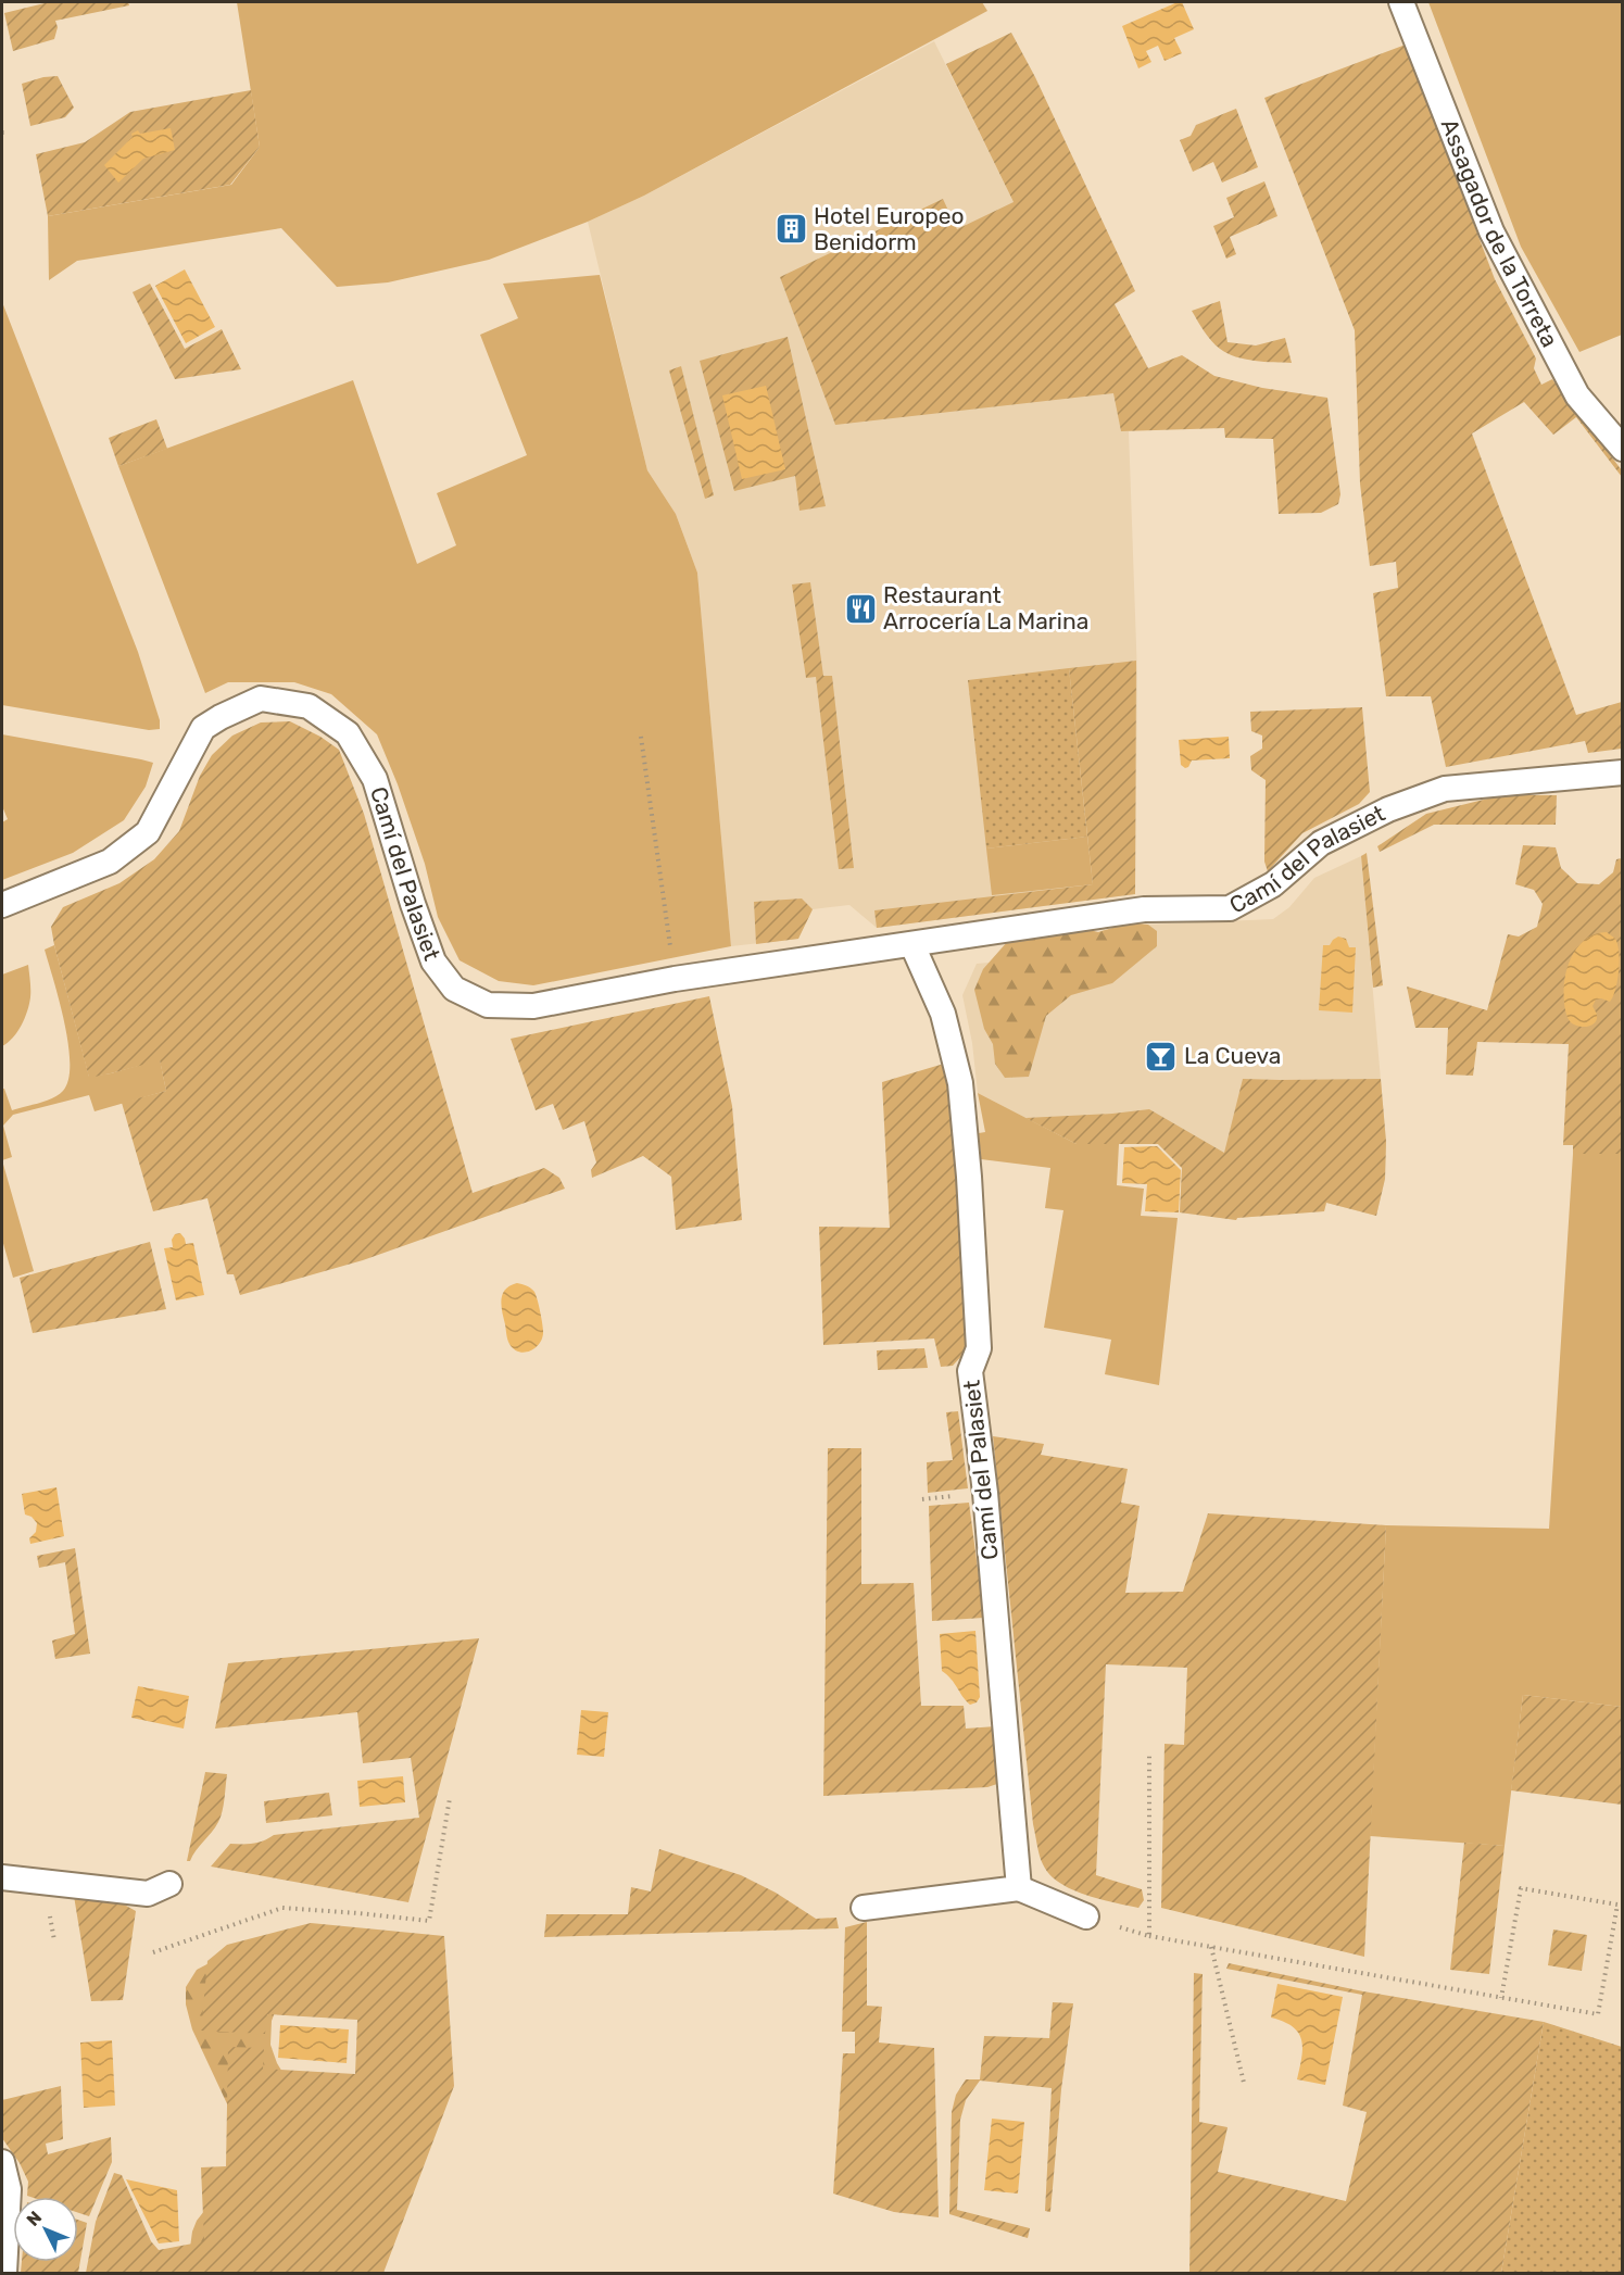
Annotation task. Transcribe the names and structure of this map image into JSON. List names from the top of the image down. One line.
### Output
{"streets":{"lane":["Assagador de la Torreta","Camí del Palasiet"]},"places":{"building":["Hotel Europeo Benidorm"],"restaurant":["Restaurant Arrocería La Marina"],"bar":["La Cueva"]},"north":"top left"}
